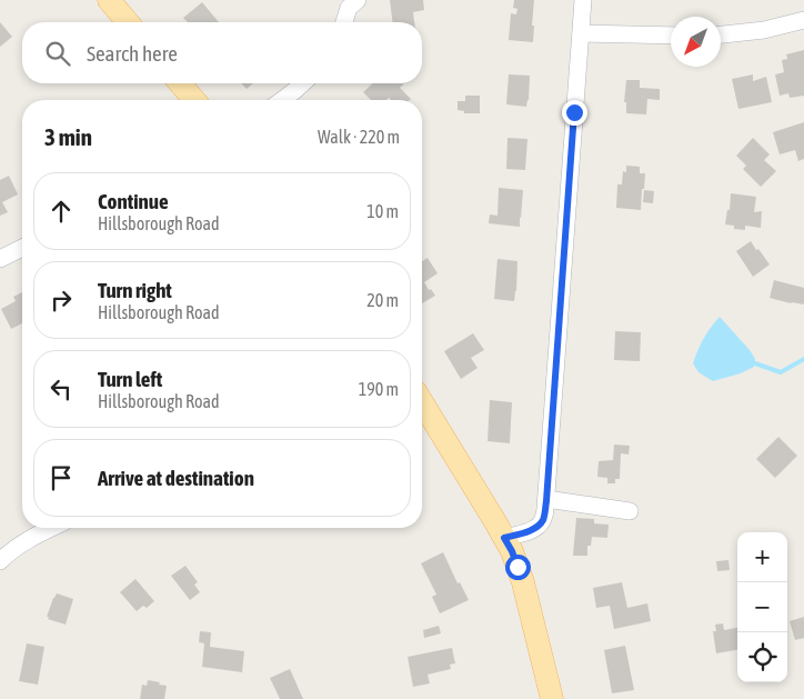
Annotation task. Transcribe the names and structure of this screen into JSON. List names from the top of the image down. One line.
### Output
{"north":"bottom left","page":{"search":"Search here","heading":["3 min","Walk · 220 m"],"list":[["Continue","Hillsborough Road","10 m"],["Turn right","Hillsborough Road","20 m"],["Turn left","Hillsborough Road","190 m"],"Arrive at destination"],"map_buttons":["+","−"]}}
